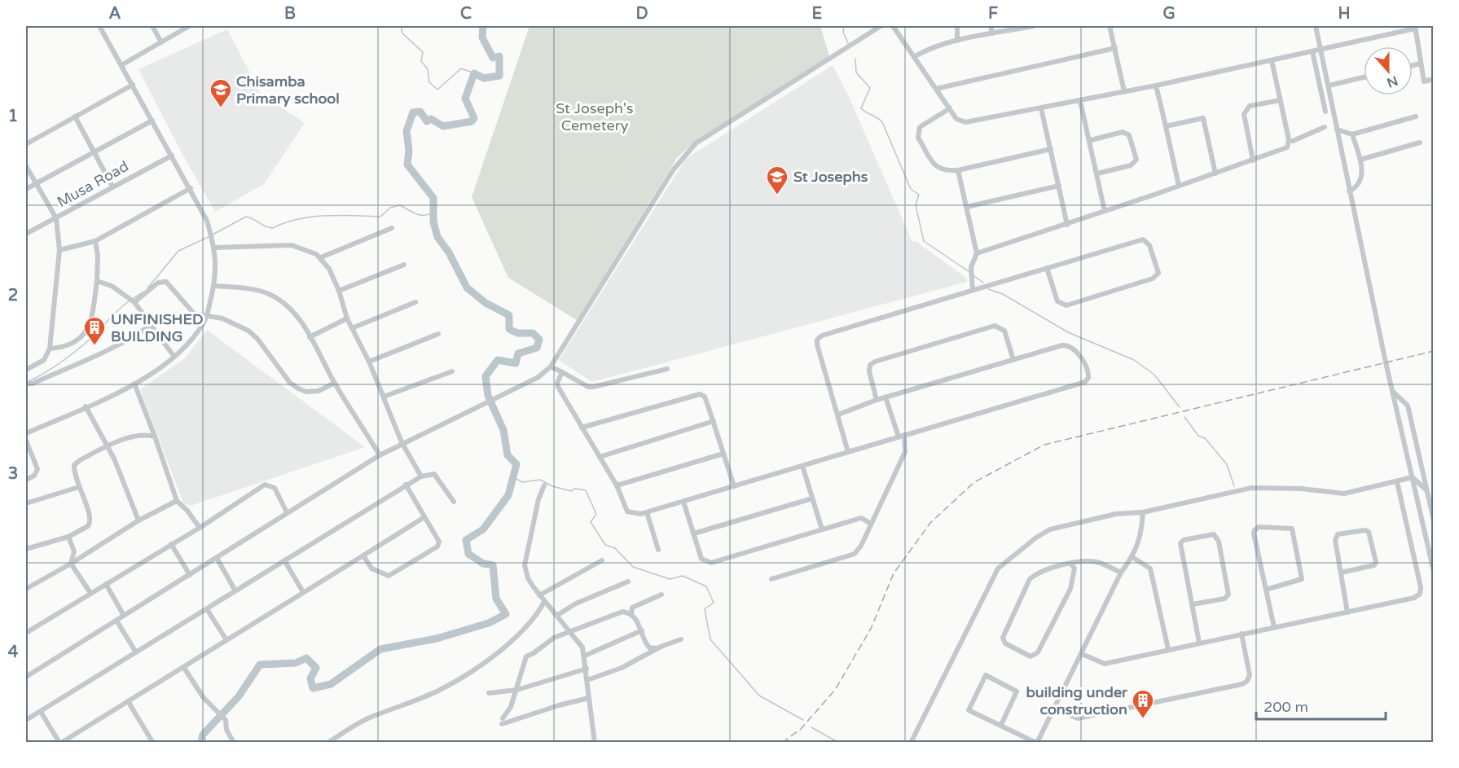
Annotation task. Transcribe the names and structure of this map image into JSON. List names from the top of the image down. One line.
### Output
{"streets":{"street":["Musa Road"]},"parks":["St Joseph's Cemetery"],"places":{"school or university":["Chisamba Primary school","St Josephs"],"building":["UNFINISHED BUILDING","building under construction"]},"scale_bar":"200 m","north":"bottom","grid":{"columns":["A","B","C","D","E","F","G","H"],"rows":["1","2","3","4"]}}
